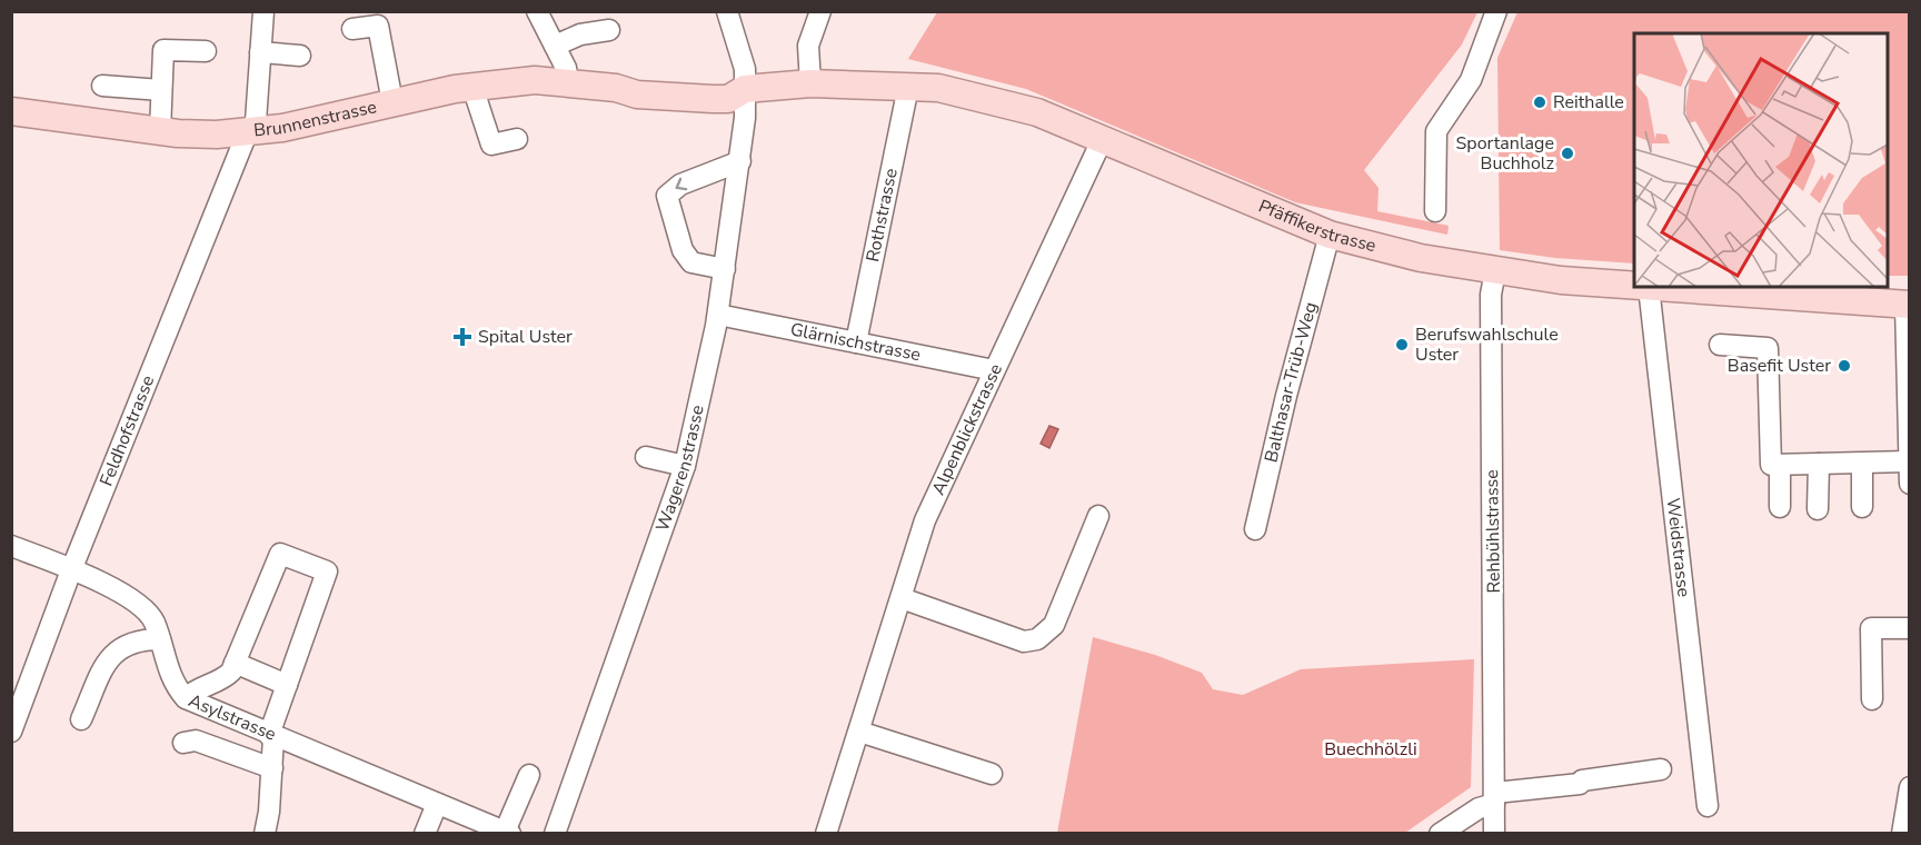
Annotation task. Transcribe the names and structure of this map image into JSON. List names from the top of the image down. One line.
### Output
{"streets":{"main road":["Brunnenstrasse","Pfäffikerstrasse"],"street":["Rothstrasse","Glärnischstrasse","Balthasar-Trüb-Weg","Alpenblickstrasse","Feldhofstrasse","Wagerenstrasse","Rehbühlstrasse","Weidstrasse","Asylstrasse"]},"crossings":[["Brunnenstrasse","Pfäffikerstrasse"],["Brunnenstrasse","Feldhofstrasse"],["Brunnenstrasse","Wagerenstrasse"],["Rothstrasse","Pfäffikerstrasse"],["Rothstrasse","Glärnischstrasse"],["Pfäffikerstrasse","Balthasar-Trüb-Weg"],["Pfäffikerstrasse","Alpenblickstrasse"],["Pfäffikerstrasse","Wagerenstrasse"],["Pfäffikerstrasse","Rehbühlstrasse"],["Pfäffikerstrasse","Weidstrasse"],["Glärnischstrasse","Alpenblickstrasse"],["Glärnischstrasse","Wagerenstrasse"],["Feldhofstrasse","Asylstrasse"]],"parks":["Buechhölzli"],"places":{"other":["Reithalle","Sportanlage Buchholz","Berufswahlschule Uster","Basefit Uster"],"health":["Spital Uster"]}}
